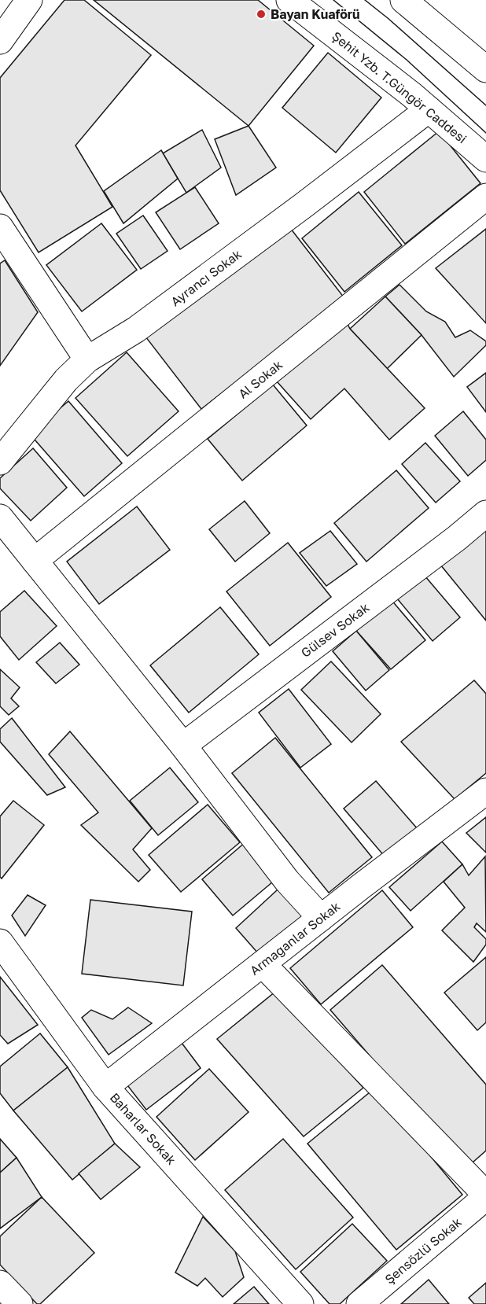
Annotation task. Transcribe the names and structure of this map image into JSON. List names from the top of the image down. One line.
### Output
{"streets":{"street":["Şehit Yzb. T.Güngör Caddesi","Ayrancı Sokak","Al Sokak","Gülsev Sokak","Armağanlar Sokak","Baharlar Sokak","Şensözlü Sokak"]},"crossings":[["Şehit Yzb. T.Güngör Caddesi","Ayrancı Sokak"],["Armağanlar Sokak","Baharlar Sokak"]],"places":["Bayan Kuaförü"]}
